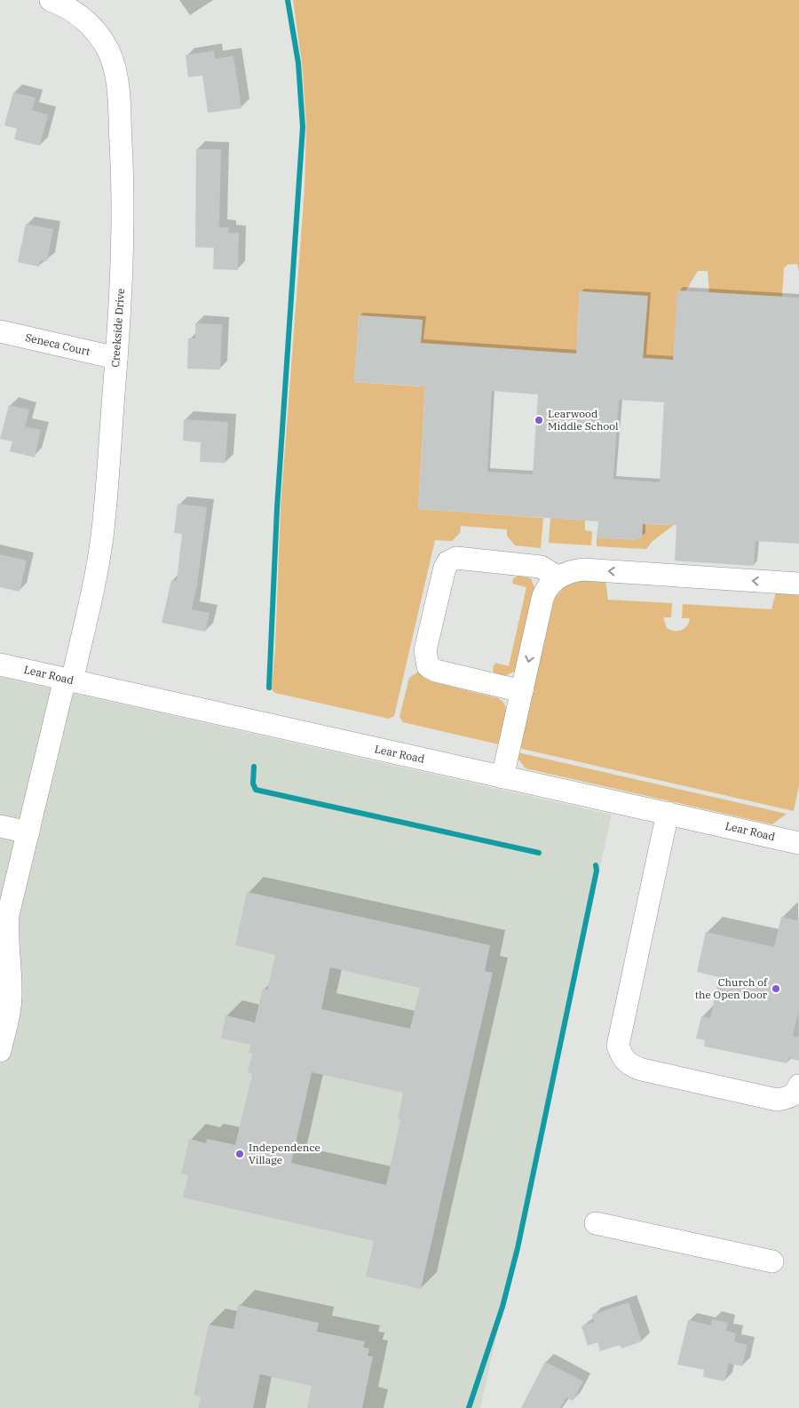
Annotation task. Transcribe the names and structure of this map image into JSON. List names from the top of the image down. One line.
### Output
{"streets":{"street":["Creekside Drive","Seneca Court","Lear Road"]},"crossings":[["Creekside Drive","Seneca Court"],["Creekside Drive","Lear Road"]],"places":["Learwood Middle School","Church of the Open Door","Independence Village"]}
